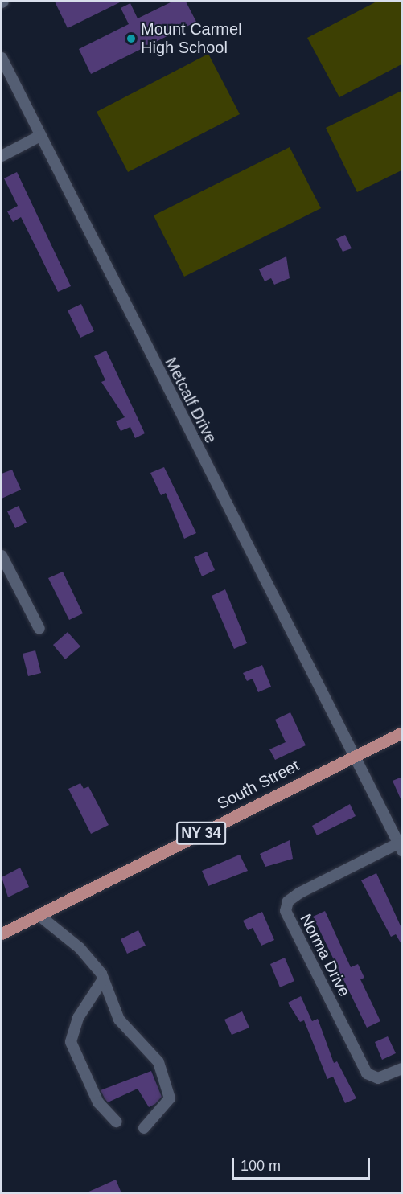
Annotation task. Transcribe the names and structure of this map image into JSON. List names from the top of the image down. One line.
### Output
{"streets":{"main road":["South Street","NY 34"],"street":["Metcalf Drive","Norma Drive"]},"crossings":[["Metcalf Drive","South Street"],["Metcalf Drive","Norma Drive"]],"places":["Mount Carmel High School"],"scale_bar":"100 m"}
